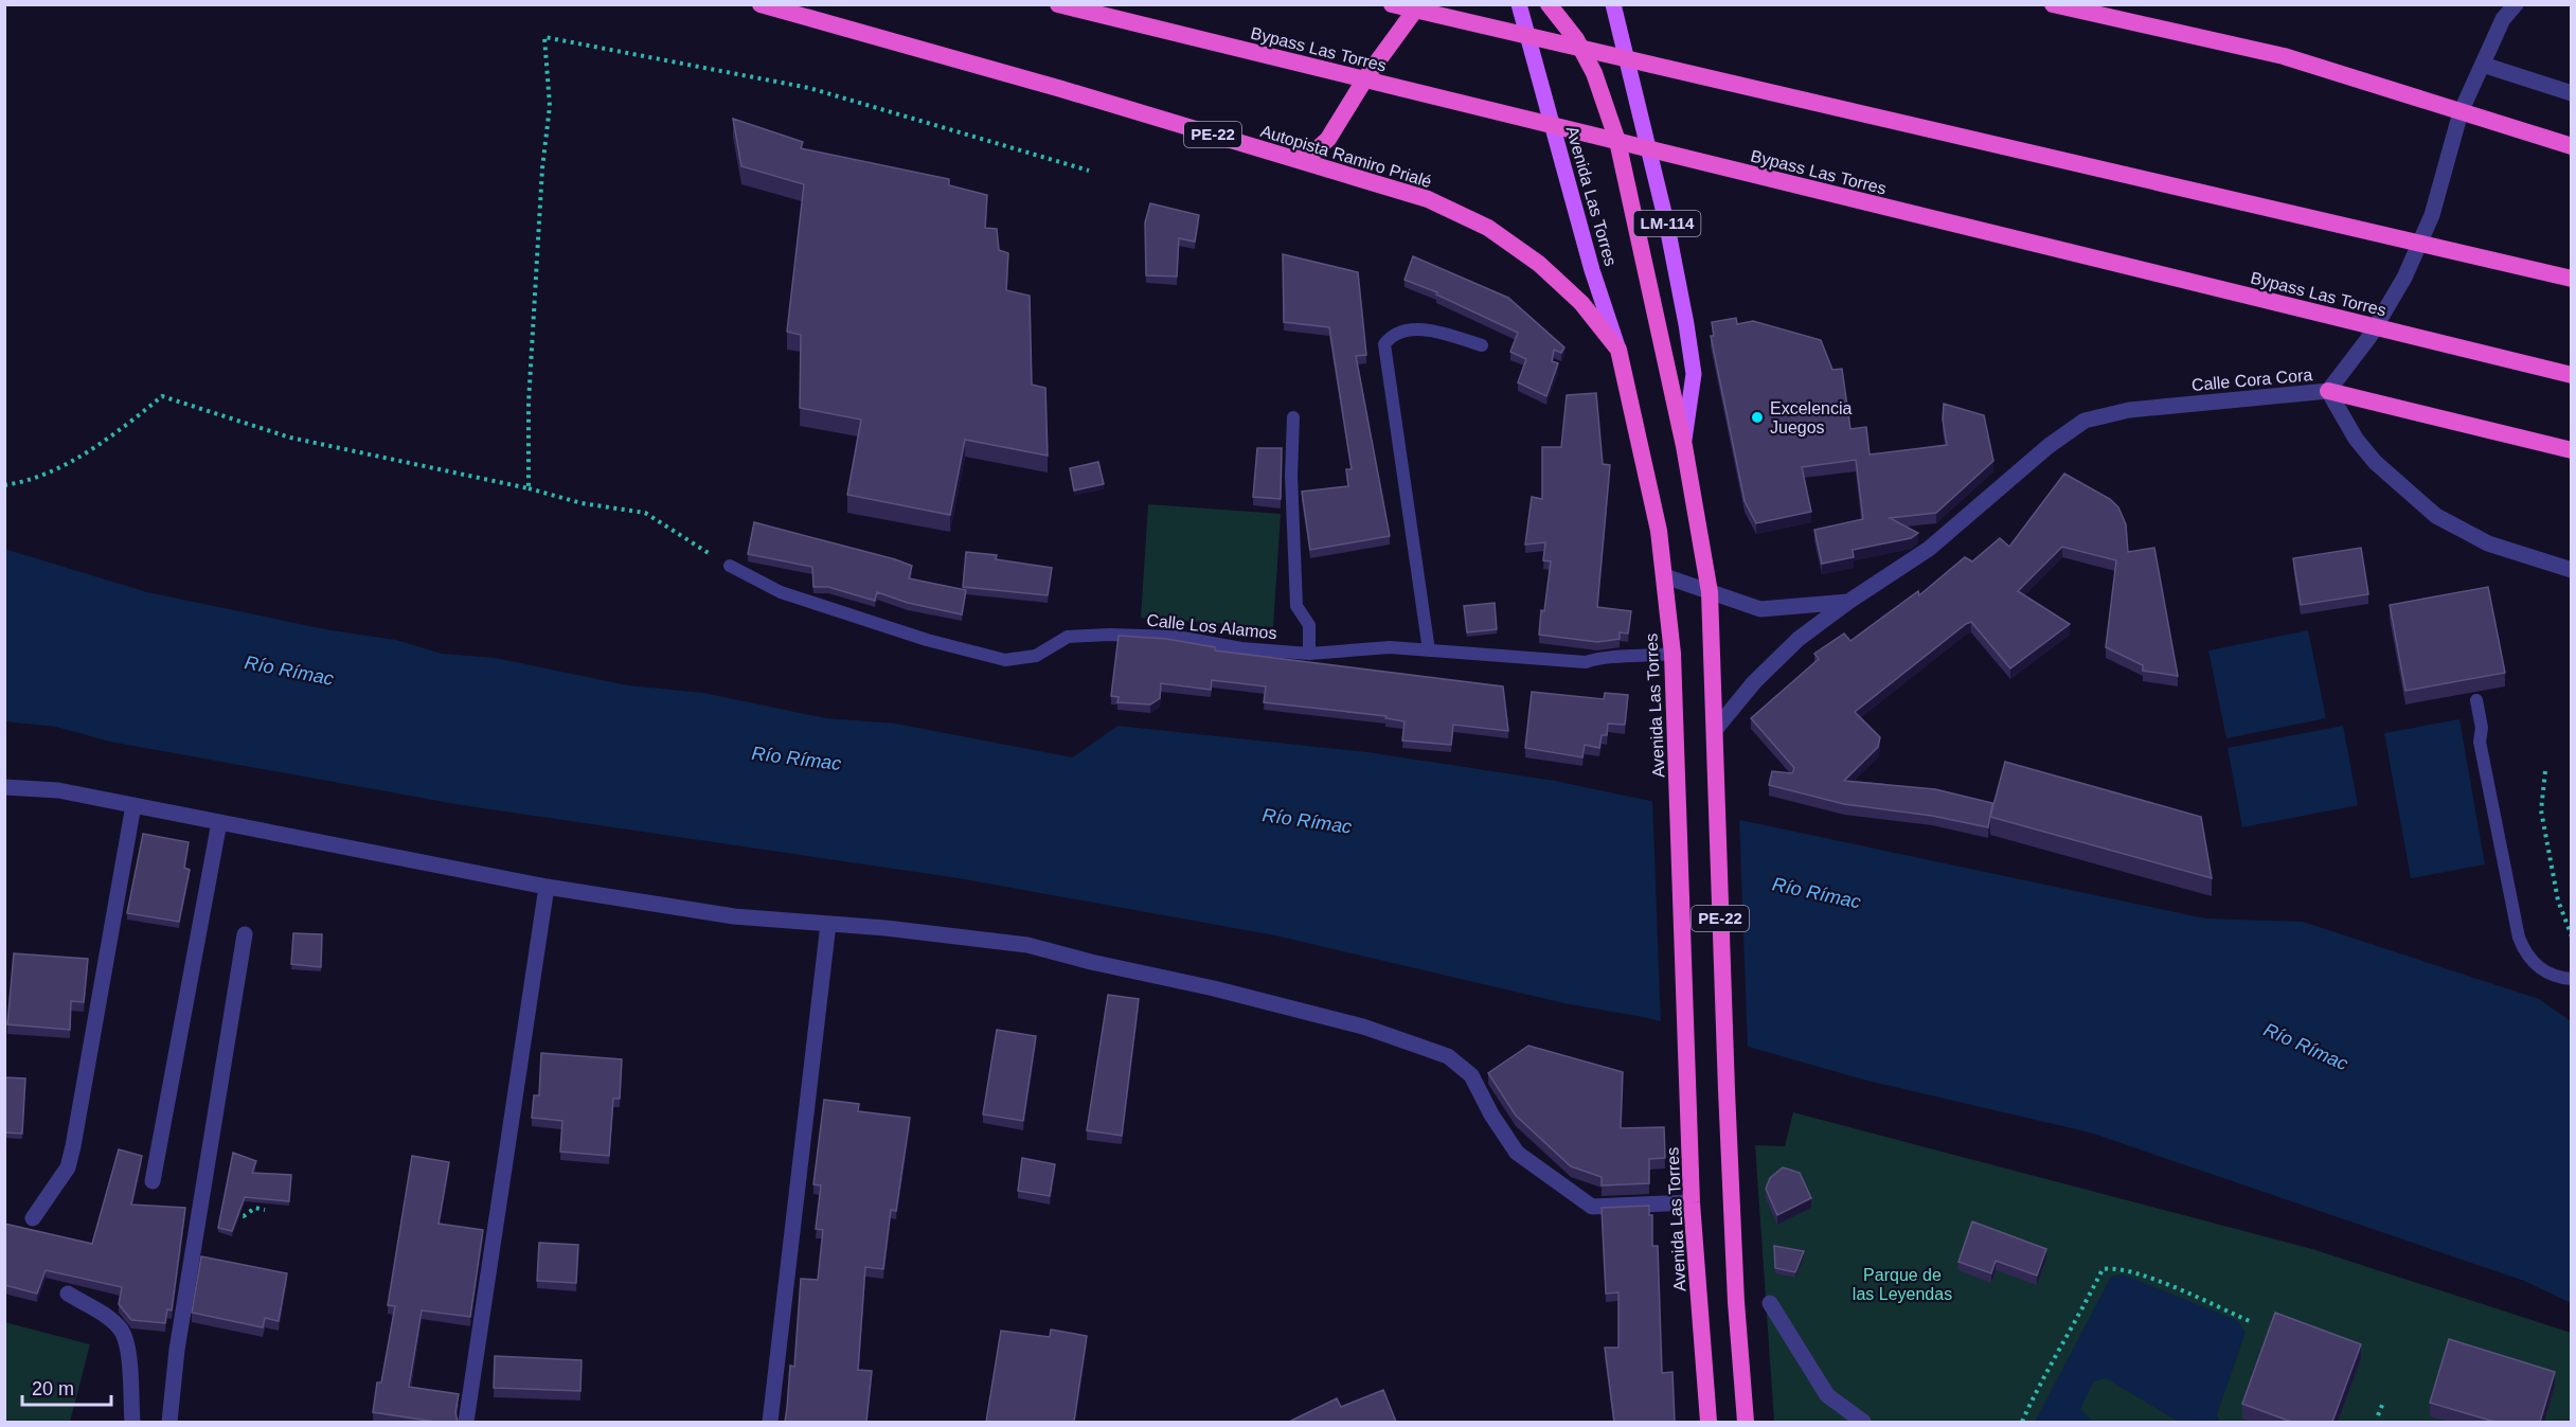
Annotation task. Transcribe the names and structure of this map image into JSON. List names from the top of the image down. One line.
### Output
{"streets":{"highway":["Bypass Las Torres","PE-22","Autopista Ramiro Prialé","Avenida Las Torres"],"main road":["LM-114"],"street":["Calle Cora Cora"],"lane":["Calle Los Alamos"]},"crossings":[["PE-22","LM-114"],["PE-22","Calle Cora Cora"],["Autopista Ramiro Prialé","Avenida Las Torres"],["Avenida Las Torres","Calle Cora Cora"],["Avenida Las Torres","Calle Los Alamos"]],"water":["Río Rímac"],"parks":["Parque de las Leyendas"],"places":["Excelencia Juegos"],"scale_bar":"20 m"}
